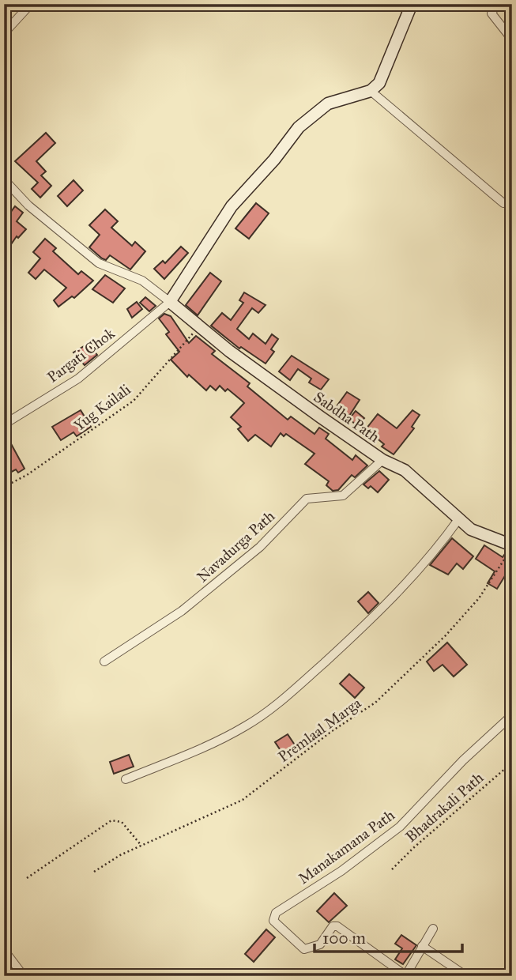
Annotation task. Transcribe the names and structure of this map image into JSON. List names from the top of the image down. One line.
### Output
{"streets":{"street":["Pargati Chok","Sabdha Path","Navadurga Path","Manakamana Path"],"path":["Yug Kailali","Premlaal Marga","Bhadrakali Path"]},"crossings":[["Pargati Chok","Sabdha Path"],["Yug Kailali","Sabdha Path"],["Sabdha Path","Navadurga Path"],["Sabdha Path","Premlaal Marga"]],"scale_bar":"100 m"}
